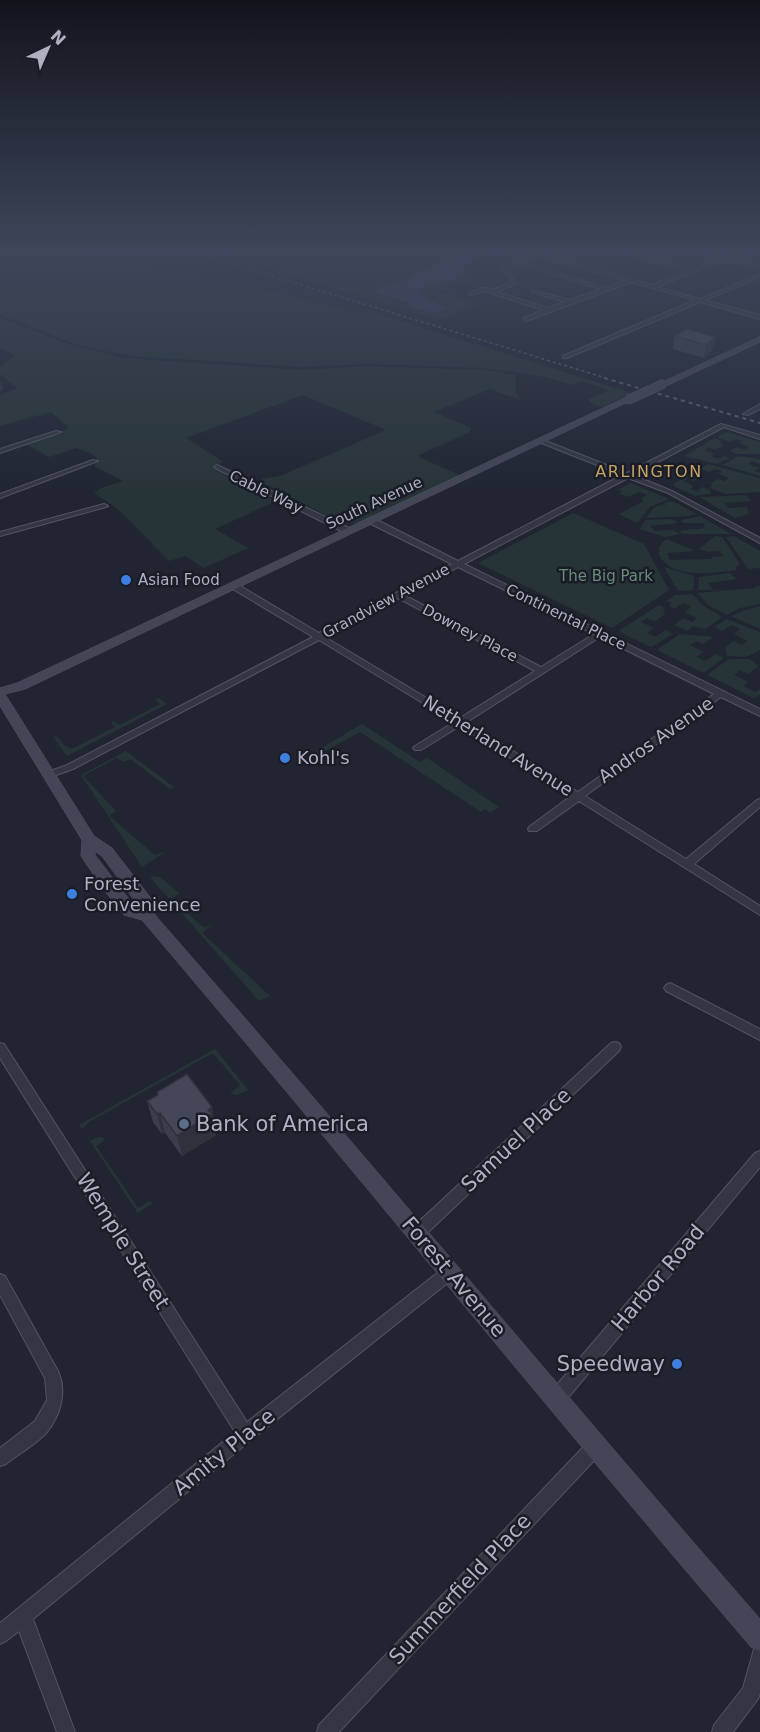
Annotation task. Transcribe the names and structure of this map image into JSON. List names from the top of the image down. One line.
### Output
{"streets":{"street":["Cable Way","South Avenue","Grandview Avenue","Continental Place","Downey Place","Andros Avenue","Netherland Avenue","Samuel Place","Wemple Street","Forest Avenue","Harbor Road","Amity Place","Summerfield Place"]},"crossings":[["Cable Way","South Avenue"],["South Avenue","Continental Place"],["South Avenue","Netherland Avenue"],["South Avenue","Forest Avenue"],["Grandview Avenue","Continental Place"],["Grandview Avenue","Downey Place"],["Grandview Avenue","Netherland Avenue"],["Grandview Avenue","Forest Avenue"],["Continental Place","Andros Avenue"],["Andros Avenue","Netherland Avenue"],["Samuel Place","Forest Avenue"],["Wemple Street","Amity Place"],["Forest Avenue","Harbor Road"],["Forest Avenue","Amity Place"],["Forest Avenue","Summerfield Place"]],"districts":["ARLINGTON"],"parks":["The Big Park"],"places":["Asian Food","Kohl's","Forest Convenience","Bank of America","Speedway"],"north":"top right"}
